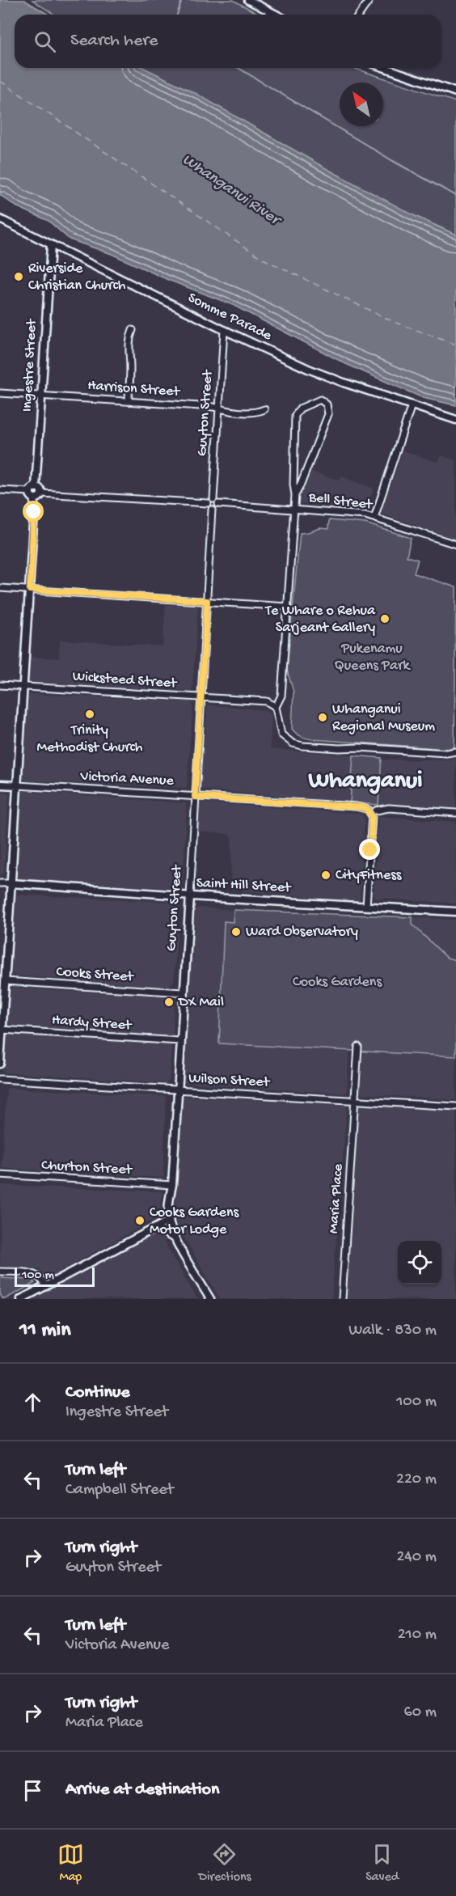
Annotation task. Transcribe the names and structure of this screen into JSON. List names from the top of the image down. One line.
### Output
{"streets":{"main road":["Somme Parade","Ingestre Street","Guyton Street","Victoria Avenue","Saint Hill Street"],"street":["Harrison Street","Bell Street","Wicksteed Street","Cooks Street","Hardy Street","Wilson Street","Churton Street","Maria Place"]},"crossings":[["Somme Parade","Ingestre Street"],["Somme Parade","Guyton Street"],["Ingestre Street","Harrison Street"],["Ingestre Street","Wicksteed Street"],["Ingestre Street","Victoria Avenue"],["Ingestre Street","Saint Hill Street"],["Ingestre Street","Cooks Street"],["Ingestre Street","Hardy Street"],["Harrison Street","Guyton Street"],["Guyton Street","Bell Street"],["Guyton Street","Wicksteed Street"],["Guyton Street","Victoria Avenue"],["Guyton Street","Saint Hill Street"],["Guyton Street","Cooks Street"],["Guyton Street","Hardy Street"],["Guyton Street","Wilson Street"],["Guyton Street","Churton Street"],["Wilson Street","Maria Place"]],"districts":["Whanganui"],"water":["Whanganui River"],"parks":["Pukenamu Queens Park","Cooks Gardens"],"places":["Riverside Christian Church","Te Whare o Rehua Sarjeant Gallery","Trinity Methodist Church","Whanganui Regional Museum","CityFitness","Ward Observatory","DX Mail","Cooks Gardens Motor Lodge"],"scale_bar":"100 m","north":"top left","page":{"search":"Search here","scale":"100 m","heading":["11 min","Walk · 830 m"],"list":[["Continue","Ingestre Street","100 m"],["Turn left","Campbell Street","220 m"],["Turn right","Guyton Street","240 m"],["Turn left","Victoria Avenue","210 m"],["Turn right","Maria Place","60 m"],"Arrive at destination"],"nav":["Map","Directions","Saved"]}}
